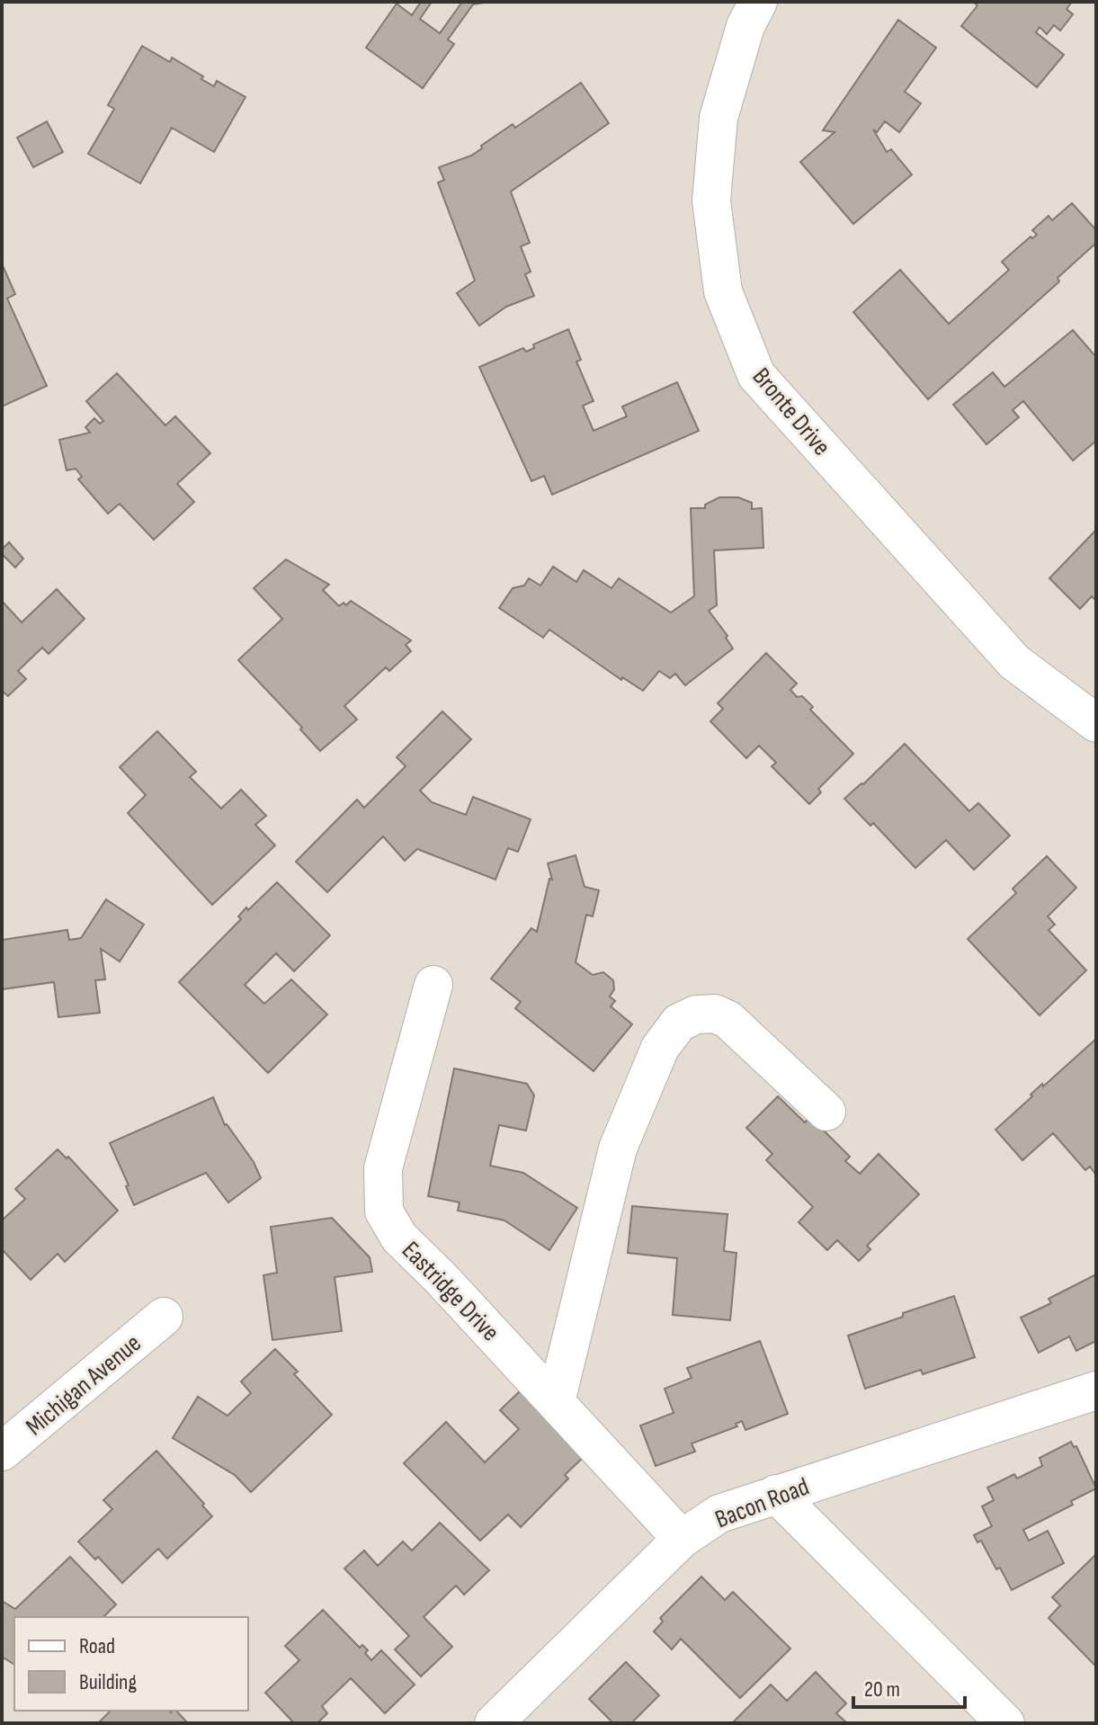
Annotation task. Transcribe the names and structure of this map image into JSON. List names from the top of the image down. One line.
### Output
{"streets":{"street":["Bronte Drive","Eastridge Drive","Michigan Avenue","Bacon Road"]},"crossings":[["Eastridge Drive","Bacon Road"]],"legend":["Road","Building"],"scale_bar":"20 m"}
